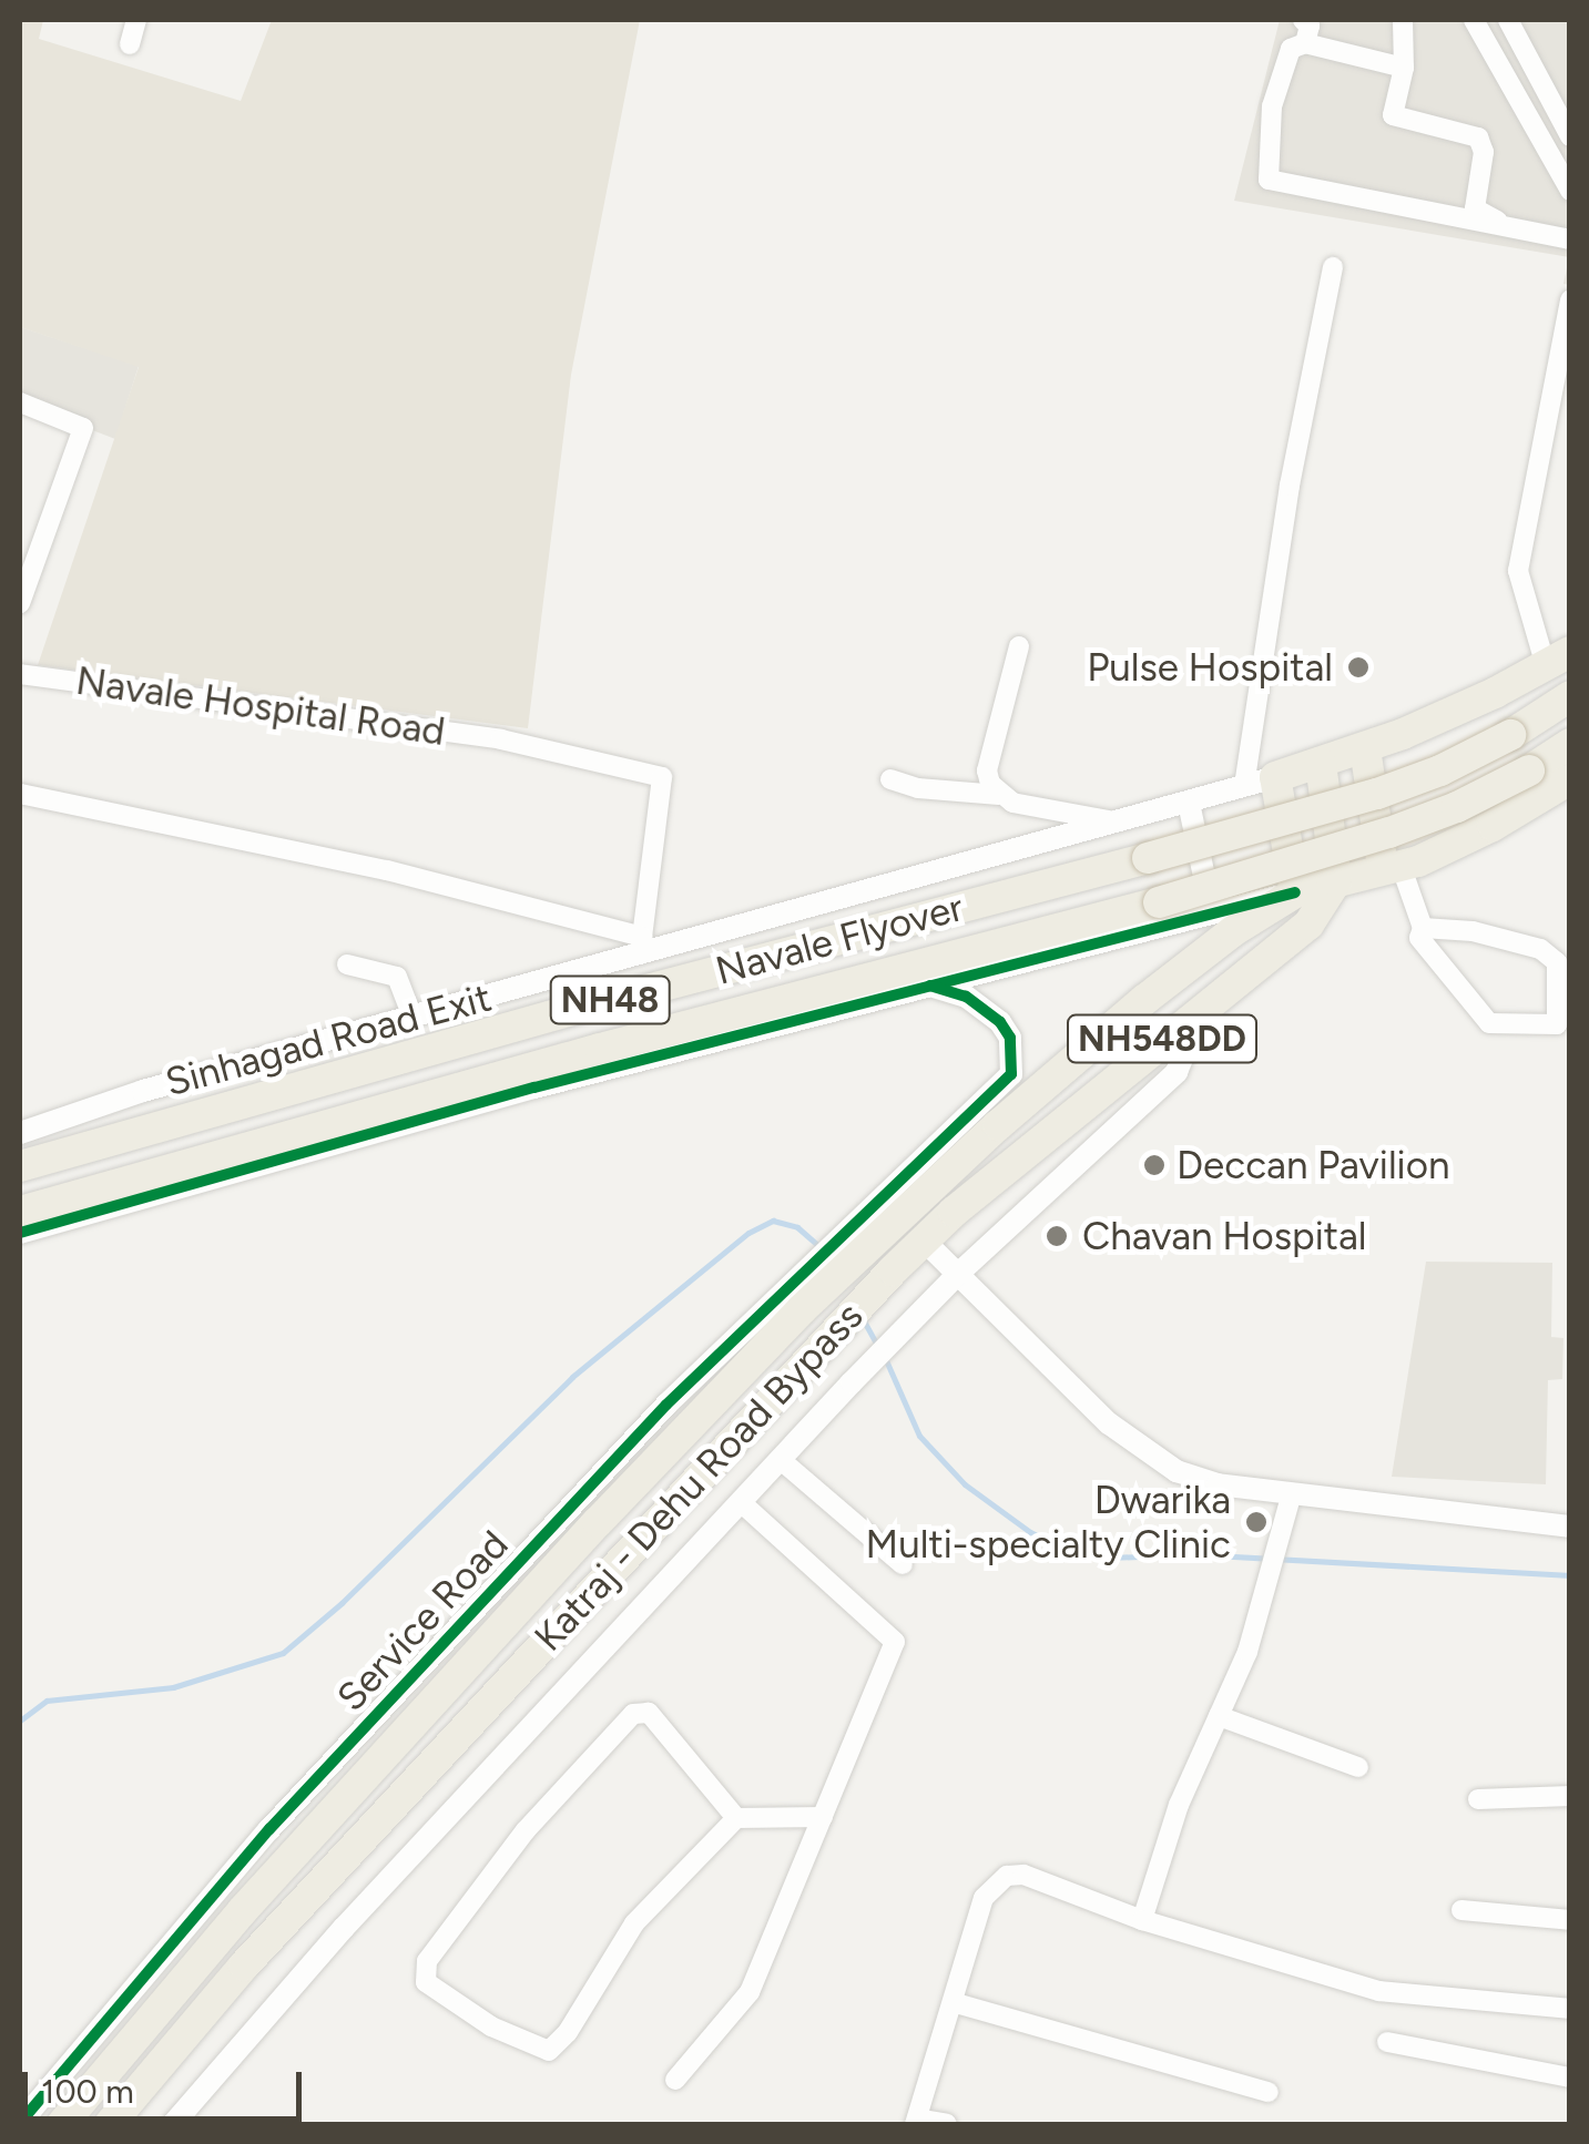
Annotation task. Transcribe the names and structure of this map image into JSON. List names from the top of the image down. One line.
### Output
{"streets":{"highway":["Navale Flyover","NH48","NH548DD","Katraj - Dehu Road Bypass"],"street":["Navale Hospital Road","Sinhagad Road Exit","Service Road"]},"crossings":[["Navale Hospital Road","Sinhagad Road Exit"],["Katraj - Dehu Road Bypass","Service Road"]],"places":["Pulse Hospital","Deccan Pavilion","Chavan Hospital","Dwarika Multi-specialty Clinic"],"scale_bar":"100 m"}
